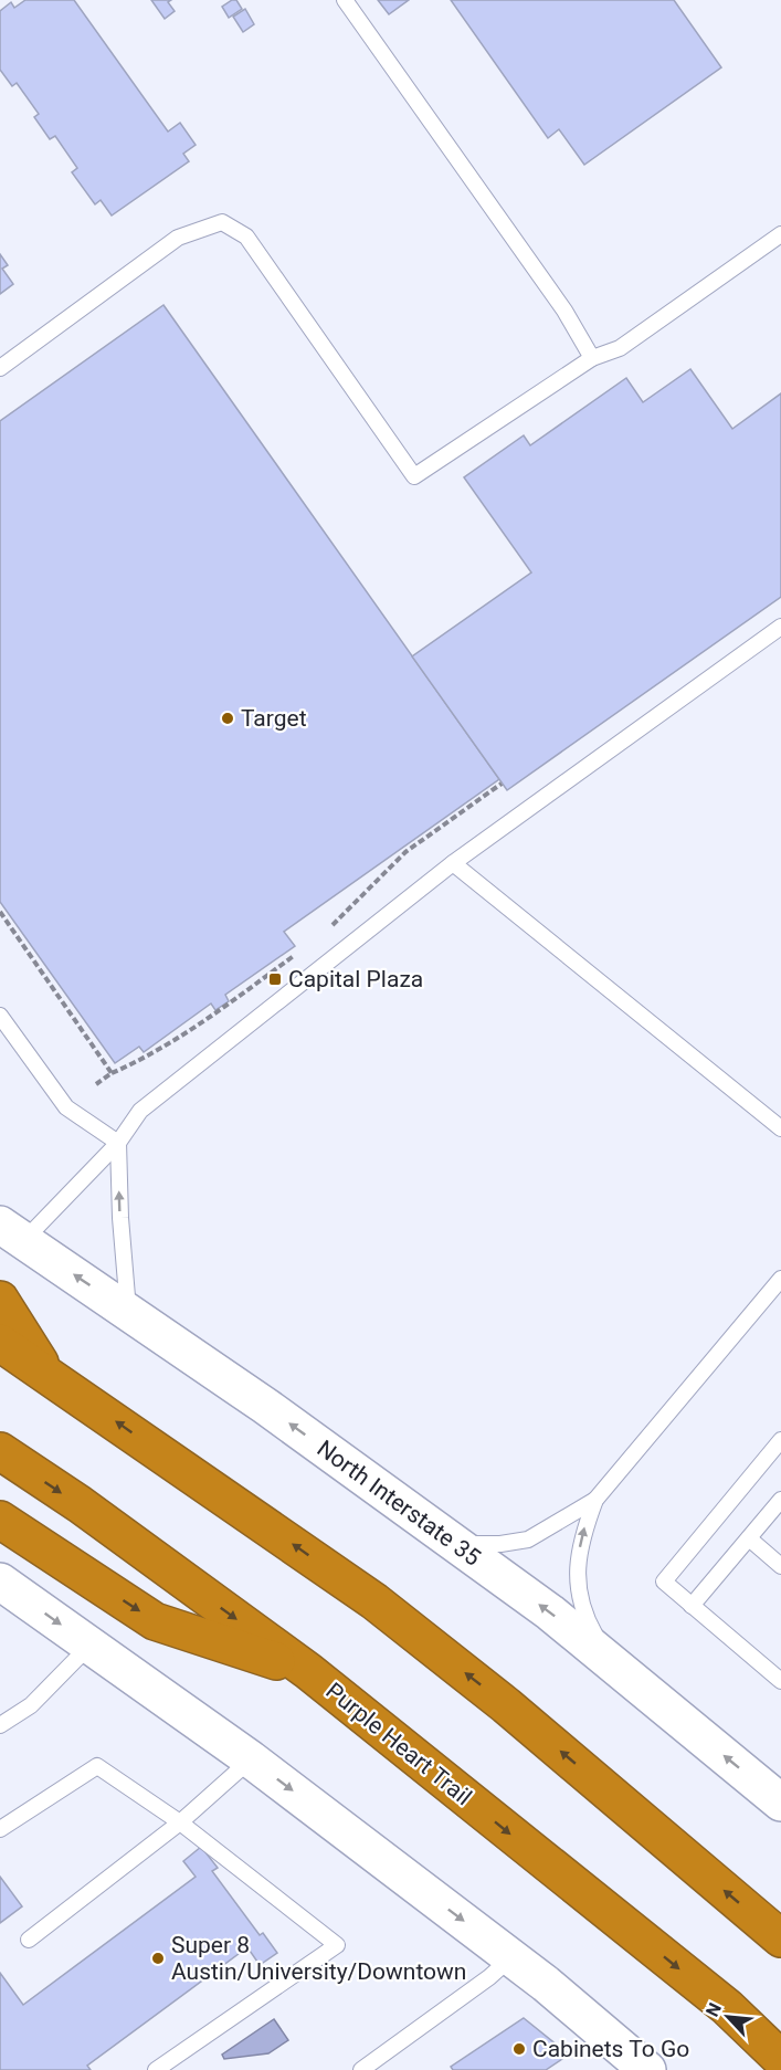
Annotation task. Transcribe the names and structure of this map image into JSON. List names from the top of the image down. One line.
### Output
{"streets":{"highway":["Purple Heart Trail"],"main road":["North Interstate 35"]},"places":{"other":["Target","Super 8 Austin/University/Downtown","Cabinets To Go"],"transit":["Capital Plaza"]},"north":"top left"}
